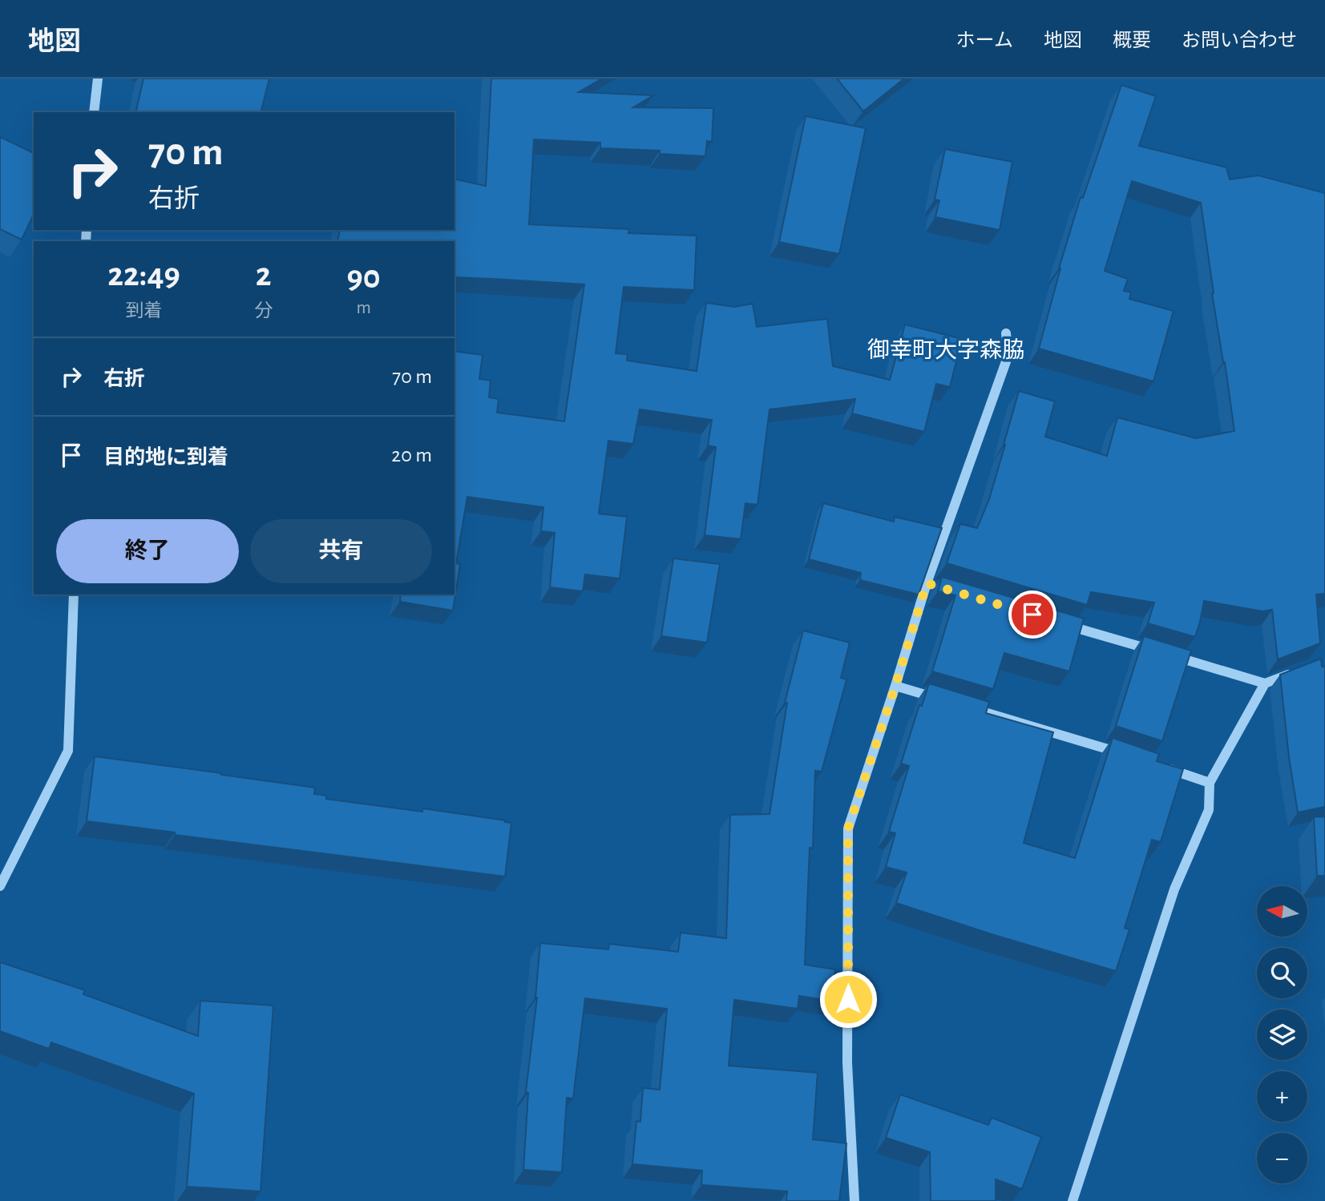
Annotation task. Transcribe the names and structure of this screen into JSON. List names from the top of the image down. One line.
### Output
{"districts":["御幸町大字森脇"],"north":"left","page":{"header":"地図","nav":["ホーム","地図","概要","お問い合わせ"],"turn":["70 m","右折"],"eta":["22:49","到着","2","分","90","m"],"list":[{"name":"右折","value":"70 m"},{"name":"目的地に到着","value":"20 m"}],"buttons":["終了","共有"],"map_buttons":["+","−"]}}
